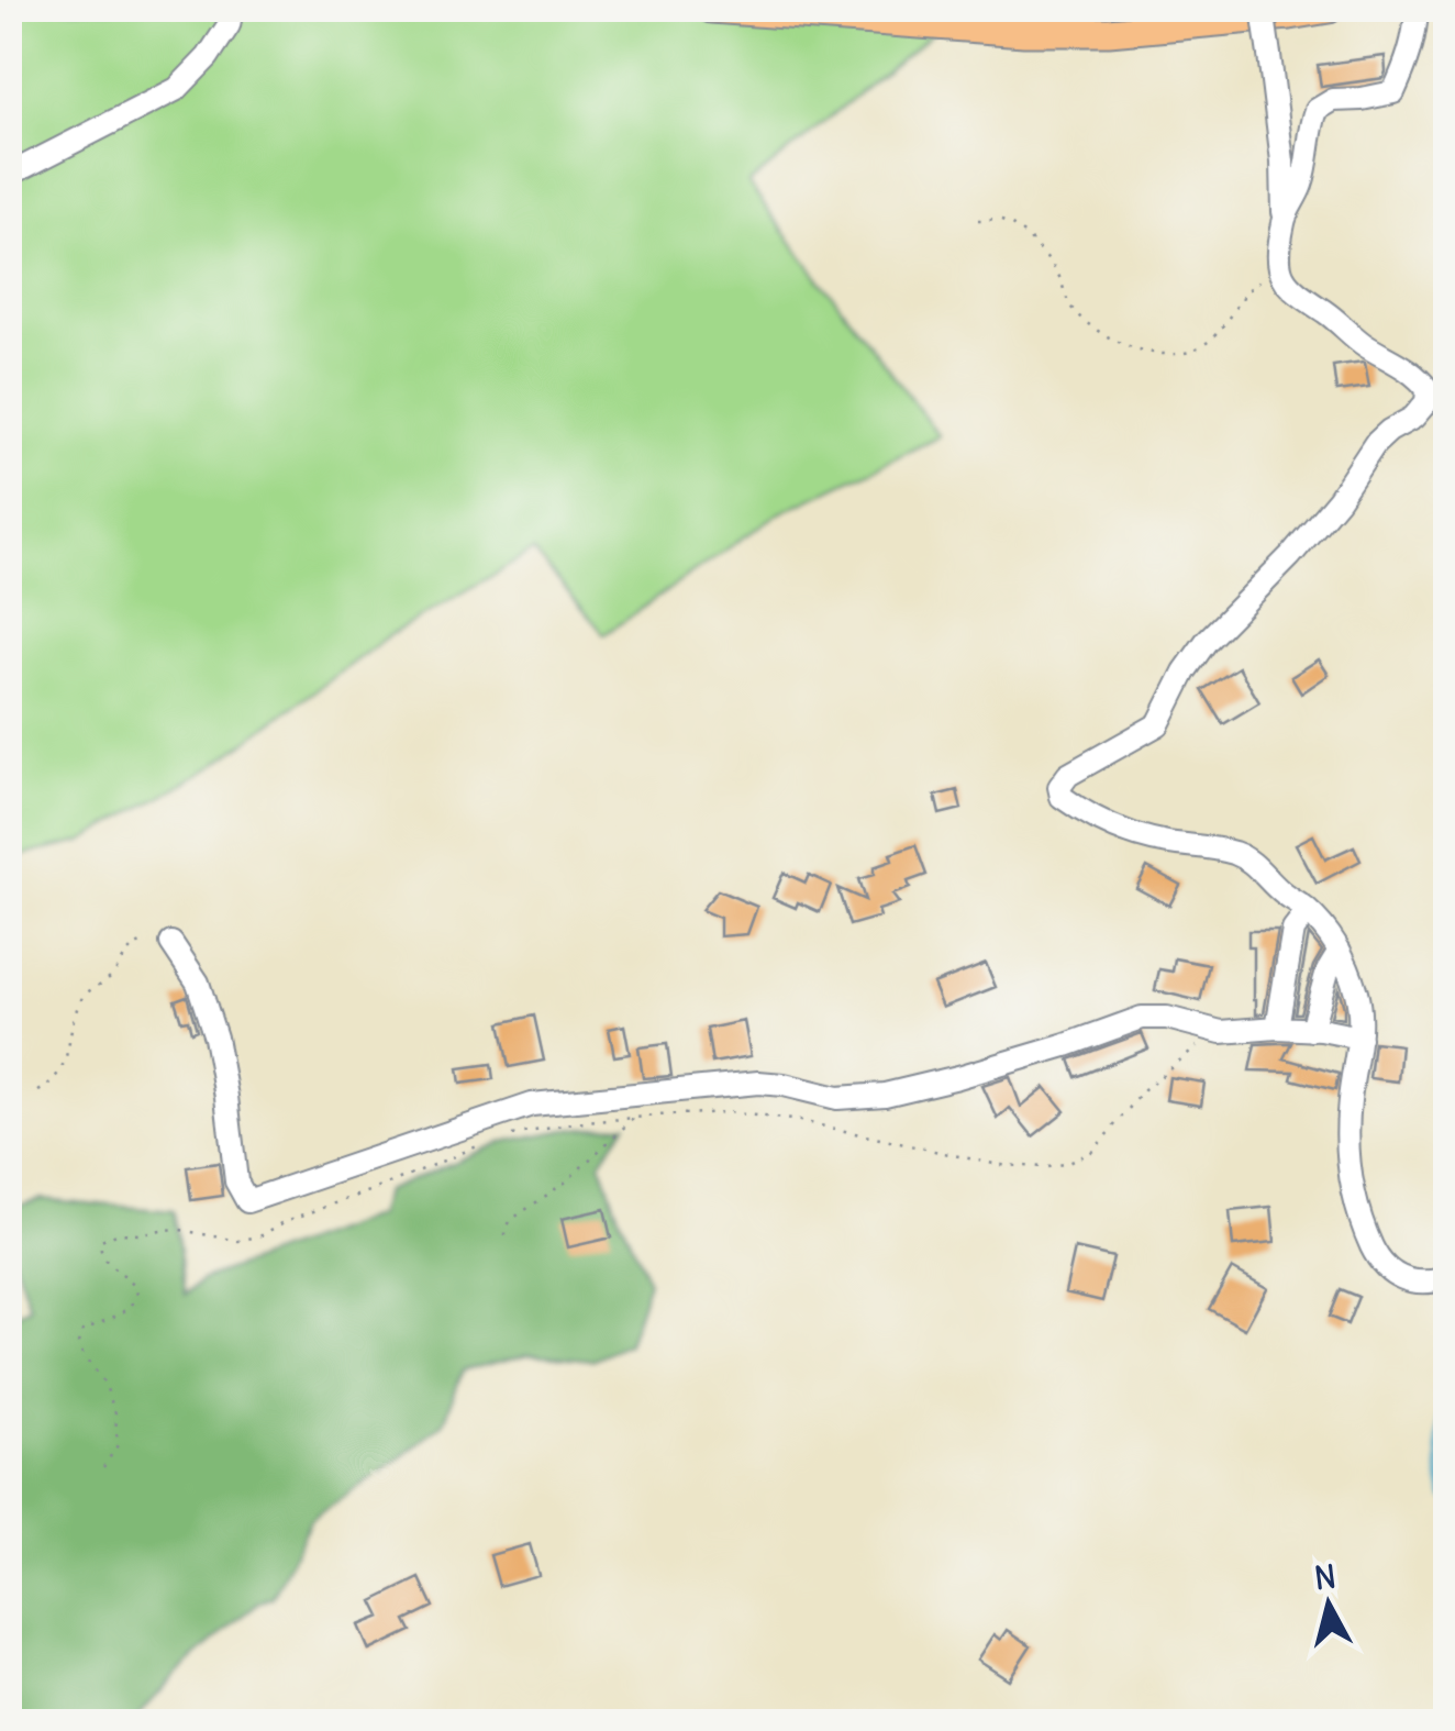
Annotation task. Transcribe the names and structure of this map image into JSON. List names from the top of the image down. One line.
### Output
{"north":"top"}
